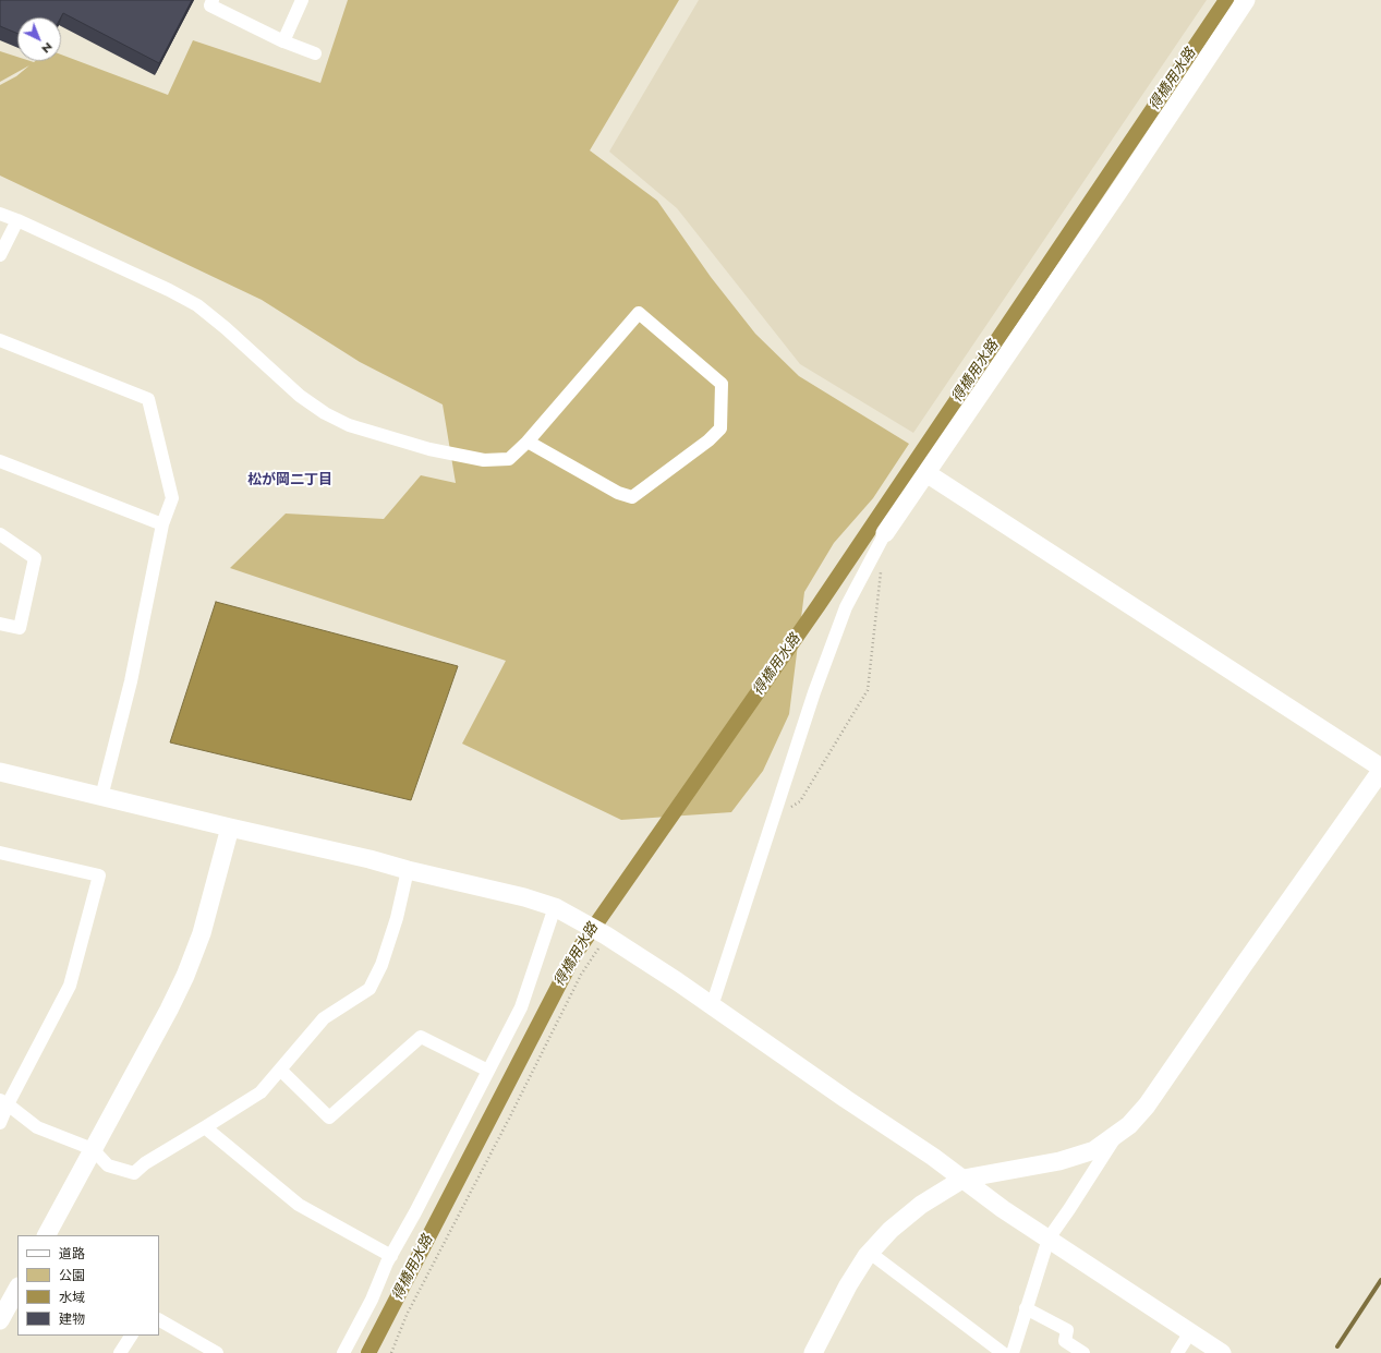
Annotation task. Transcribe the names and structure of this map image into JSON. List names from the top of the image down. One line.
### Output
{"districts":["松が岡二丁目"],"water":["得橋用水路"],"legend":["道路","公園","水域","建物"],"north":"bottom right"}
